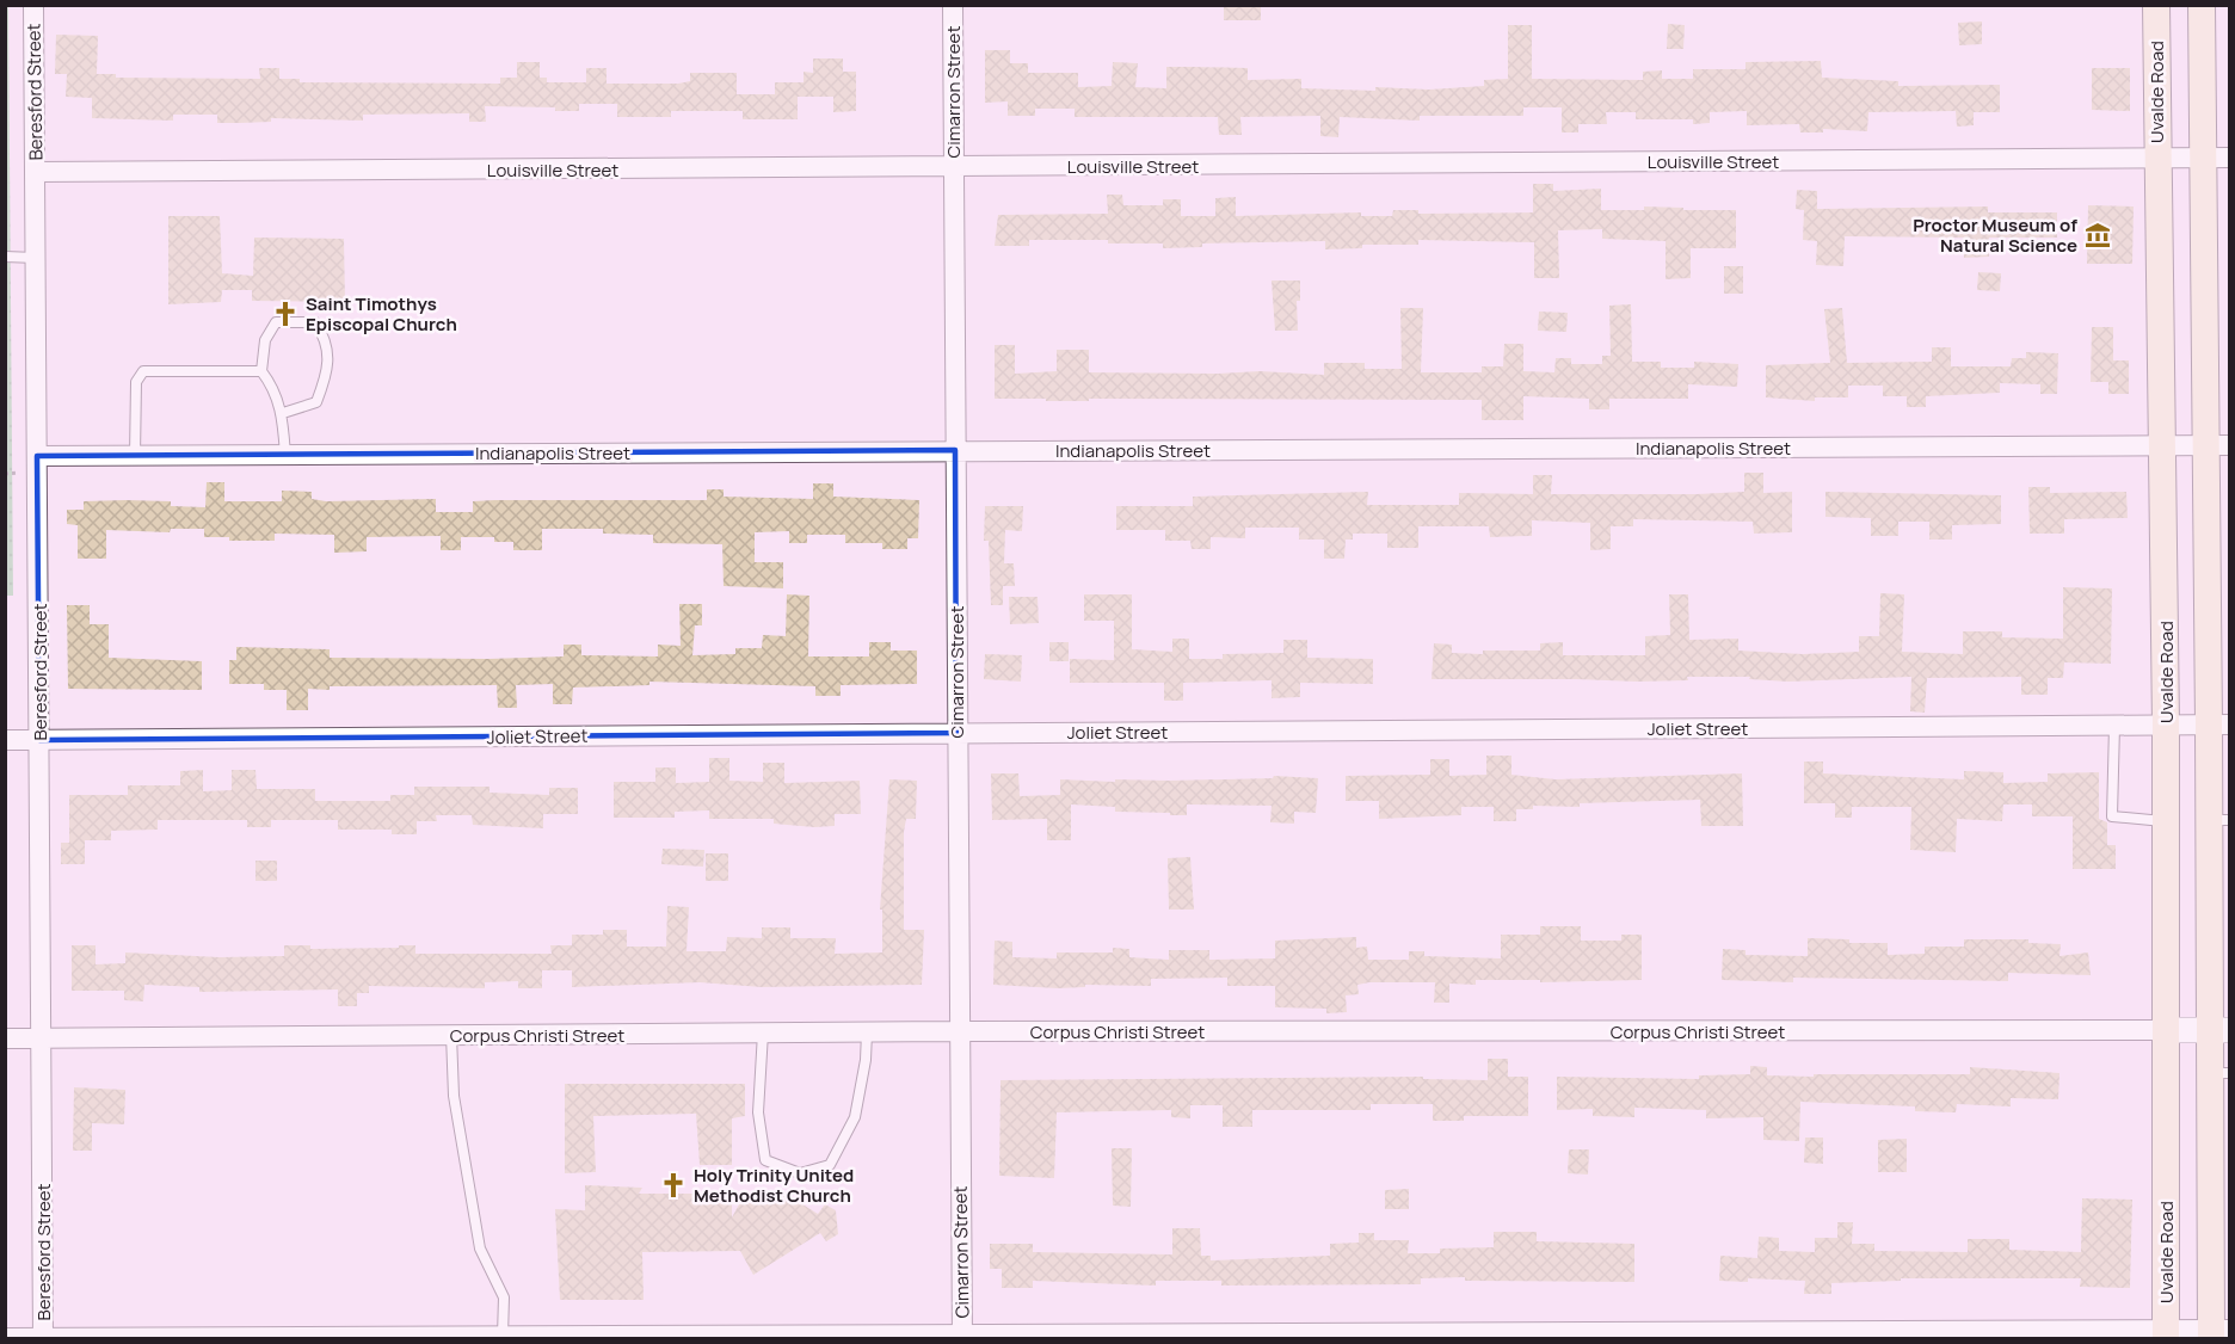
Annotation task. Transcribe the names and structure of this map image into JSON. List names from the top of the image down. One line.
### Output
{"streets":{"main road":["Uvalde Road"],"street":["Beresford Street","Cimarron Street","Louisville Street","Indianapolis Street","Joliet Street","Corpus Christi Street"]},"crossings":[["Beresford Street","Louisville Street"],["Beresford Street","Indianapolis Street"],["Beresford Street","Joliet Street"],["Beresford Street","Corpus Christi Street"],["Cimarron Street","Louisville Street"],["Cimarron Street","Indianapolis Street"],["Cimarron Street","Joliet Street"],["Cimarron Street","Corpus Christi Street"],["Uvalde Road","Louisville Street"],["Uvalde Road","Indianapolis Street"],["Uvalde Road","Joliet Street"],["Uvalde Road","Corpus Christi Street"]],"places":{"museum":["Proctor Museum of Natural Science"],"church":["Saint Timothys Episcopal Church","Holy Trinity United Methodist Church"]}}
